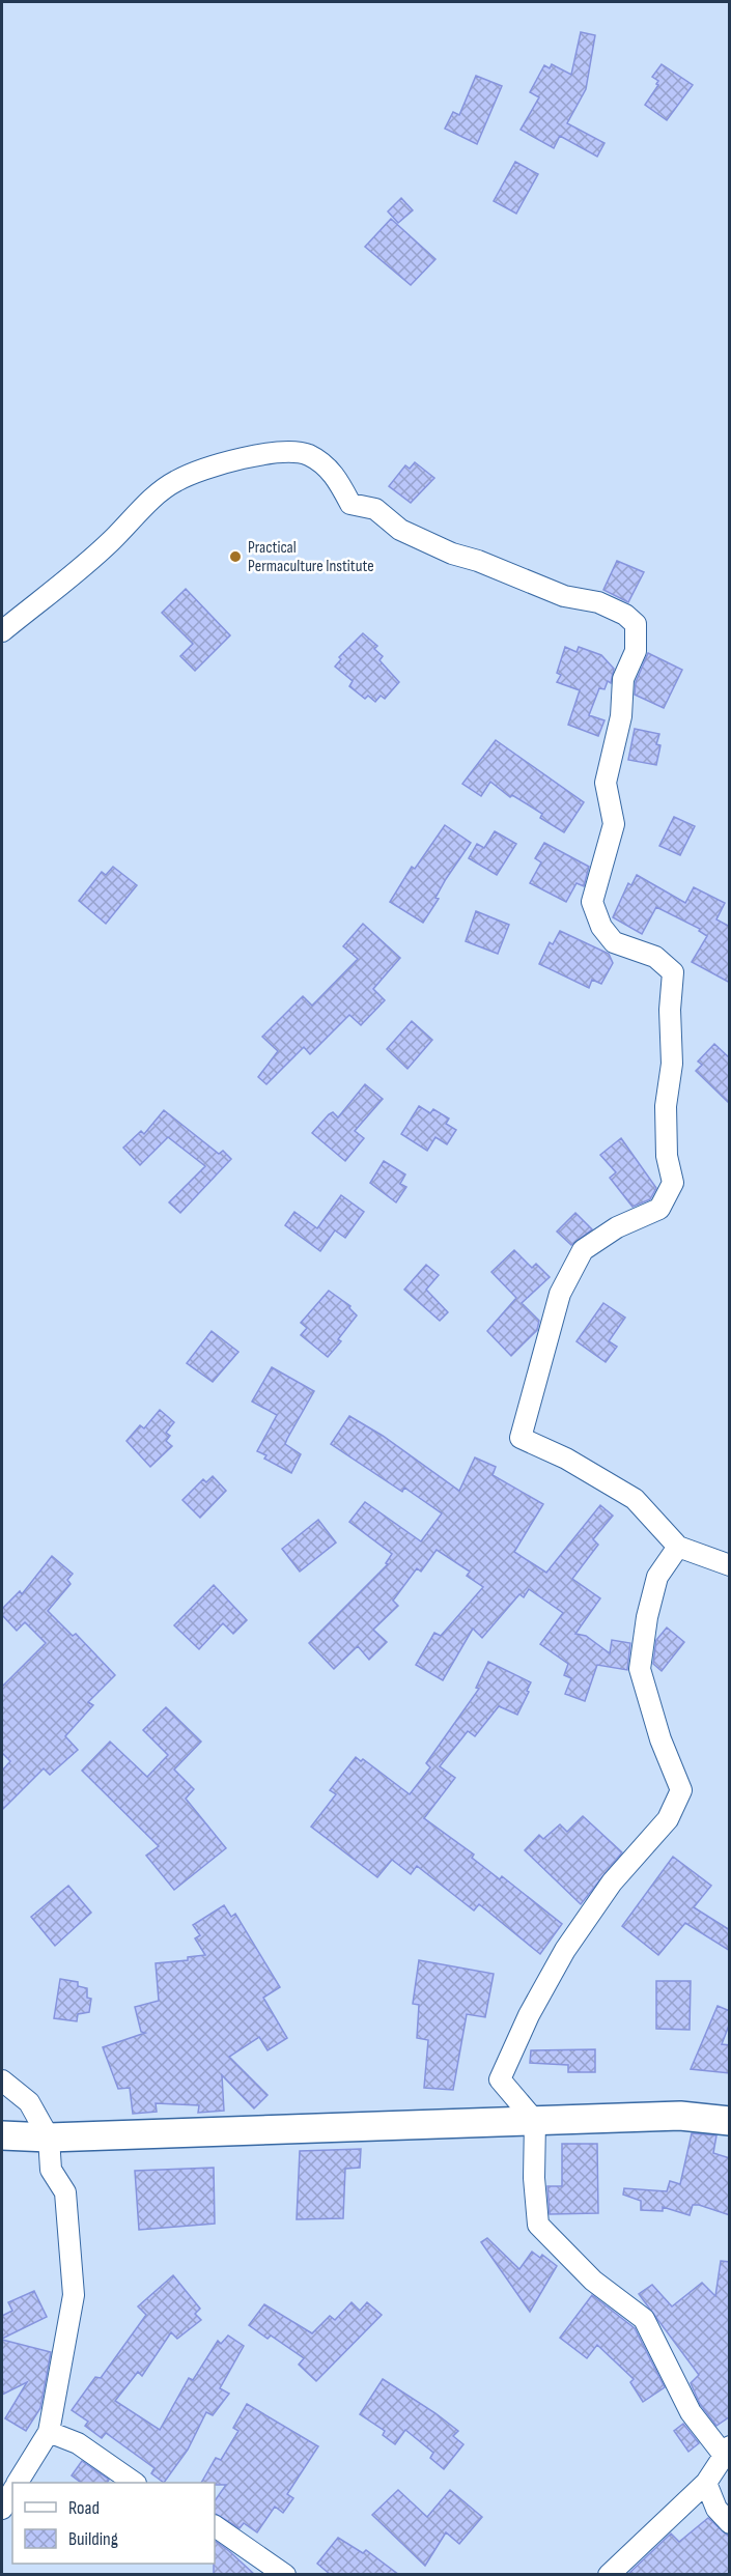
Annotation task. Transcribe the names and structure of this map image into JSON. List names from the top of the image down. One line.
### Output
{"places":["Practical Permaculture Institute"],"legend":["Road","Building"]}
